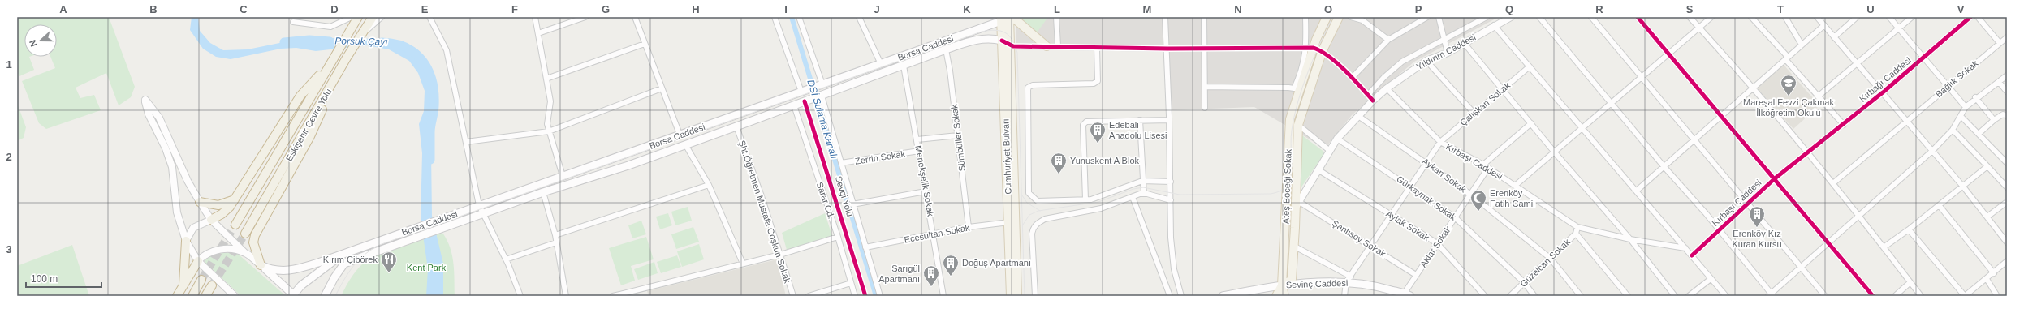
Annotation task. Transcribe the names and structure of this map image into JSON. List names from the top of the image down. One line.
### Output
{"streets":{"highway":["Eskişehir Çevre Yolu"],"main road":["Borsa Caddesi","Yıldırım Caddesi","Cumhuriyet Bulvarı","Ateş Böceği Sokak","Sevinç Caddesi"],"street":["Bağlık Sokak","Kırbağı Caddesi","Çalışkan Sokak","Sümbüller Sokak","Zerrin Sokak","Kırbaşı Caddesi","Aykan Sokak","Menekşelik Sokak","Gürkaynak Sokak","Sarar Cd.","Şht.Öğretmen Mustafa Coşkun Sokak","Aylak Sokak","Ecesultan Sokak","Şanlısoy Sokak","Aklar Sokak","Güzelcan Sokak"],"cycle path":["Sevgi Yolu"]},"crossings":[["Borsa Caddesi","Sümbüller Sokak"],["Borsa Caddesi","Cumhuriyet Bulvarı"],["Borsa Caddesi","Menekşelik Sokak"],["Borsa Caddesi","Sarar Cd."],["Borsa Caddesi","Şht.Öğretmen Mustafa Coşkun Sokak"],["Yıldırım Caddesi","Kırbaşı Caddesi"],["Yıldırım Caddesi","Aykan Sokak"],["Yıldırım Caddesi","Ateş Böceği Sokak"],["Yıldırım Caddesi","Gürkaynak Sokak"],["Yıldırım Caddesi","Aylak Sokak"],["Yıldırım Caddesi","Şanlısoy Sokak"],["Kırbağı Caddesi","Kırbaşı Caddesi"],["Çalışkan Sokak","Kırbaşı Caddesi"],["Çalışkan Sokak","Aykan Sokak"],["Çalışkan Sokak","Gürkaynak Sokak"],["Çalışkan Sokak","Aylak Sokak"],["Çalışkan Sokak","Şanlısoy Sokak"],["Çalışkan Sokak","Sevinç Caddesi"],["Sümbüller Sokak","Ecesultan Sokak"],["Cumhuriyet Bulvarı","Ecesultan Sokak"],["Zerrin Sokak","Menekşelik Sokak"],["Kırbaşı Caddesi","Aklar Sokak"],["Kırbaşı Caddesi","Güzelcan Sokak"],["Aykan Sokak","Aklar Sokak"],["Aykan Sokak","Güzelcan Sokak"],["Menekşelik Sokak","Ecesultan Sokak"],["Ateş Böceği Sokak","Şanlısoy Sokak"],["Ateş Böceği Sokak","Sevinç Caddesi"],["Gürkaynak Sokak","Aklar Sokak"],["Gürkaynak Sokak","Güzelcan Sokak"],["Aylak Sokak","Aklar Sokak"],["Şanlısoy Sokak","Aklar Sokak"],["Aklar Sokak","Sevinç Caddesi"]],"water":["Porsuk Çayı","DSİ Sulama Kanalı"],"parks":["Kent Park"],"places":{"school or university":["Mareşal Fevzi Çakmak İlköğretim Okulu"],"building":["Edebali Anadolu Lisesi","Yunuskent A Blok","Erenköy Kız Kuran Kursu","Doğuş Apartmanı","Sarıgül Apartmanı"],"mosque":["Erenköy Fatih Camii"],"restaurant":["Kırım Çibörek"]},"scale_bar":"100 m","north":"left","grid":{"columns":["A","B","C","D","E","F","G","H","I","J","K","L","M","N","O","P","Q","R","S","T","U","V"],"rows":["1","2","3"]}}
